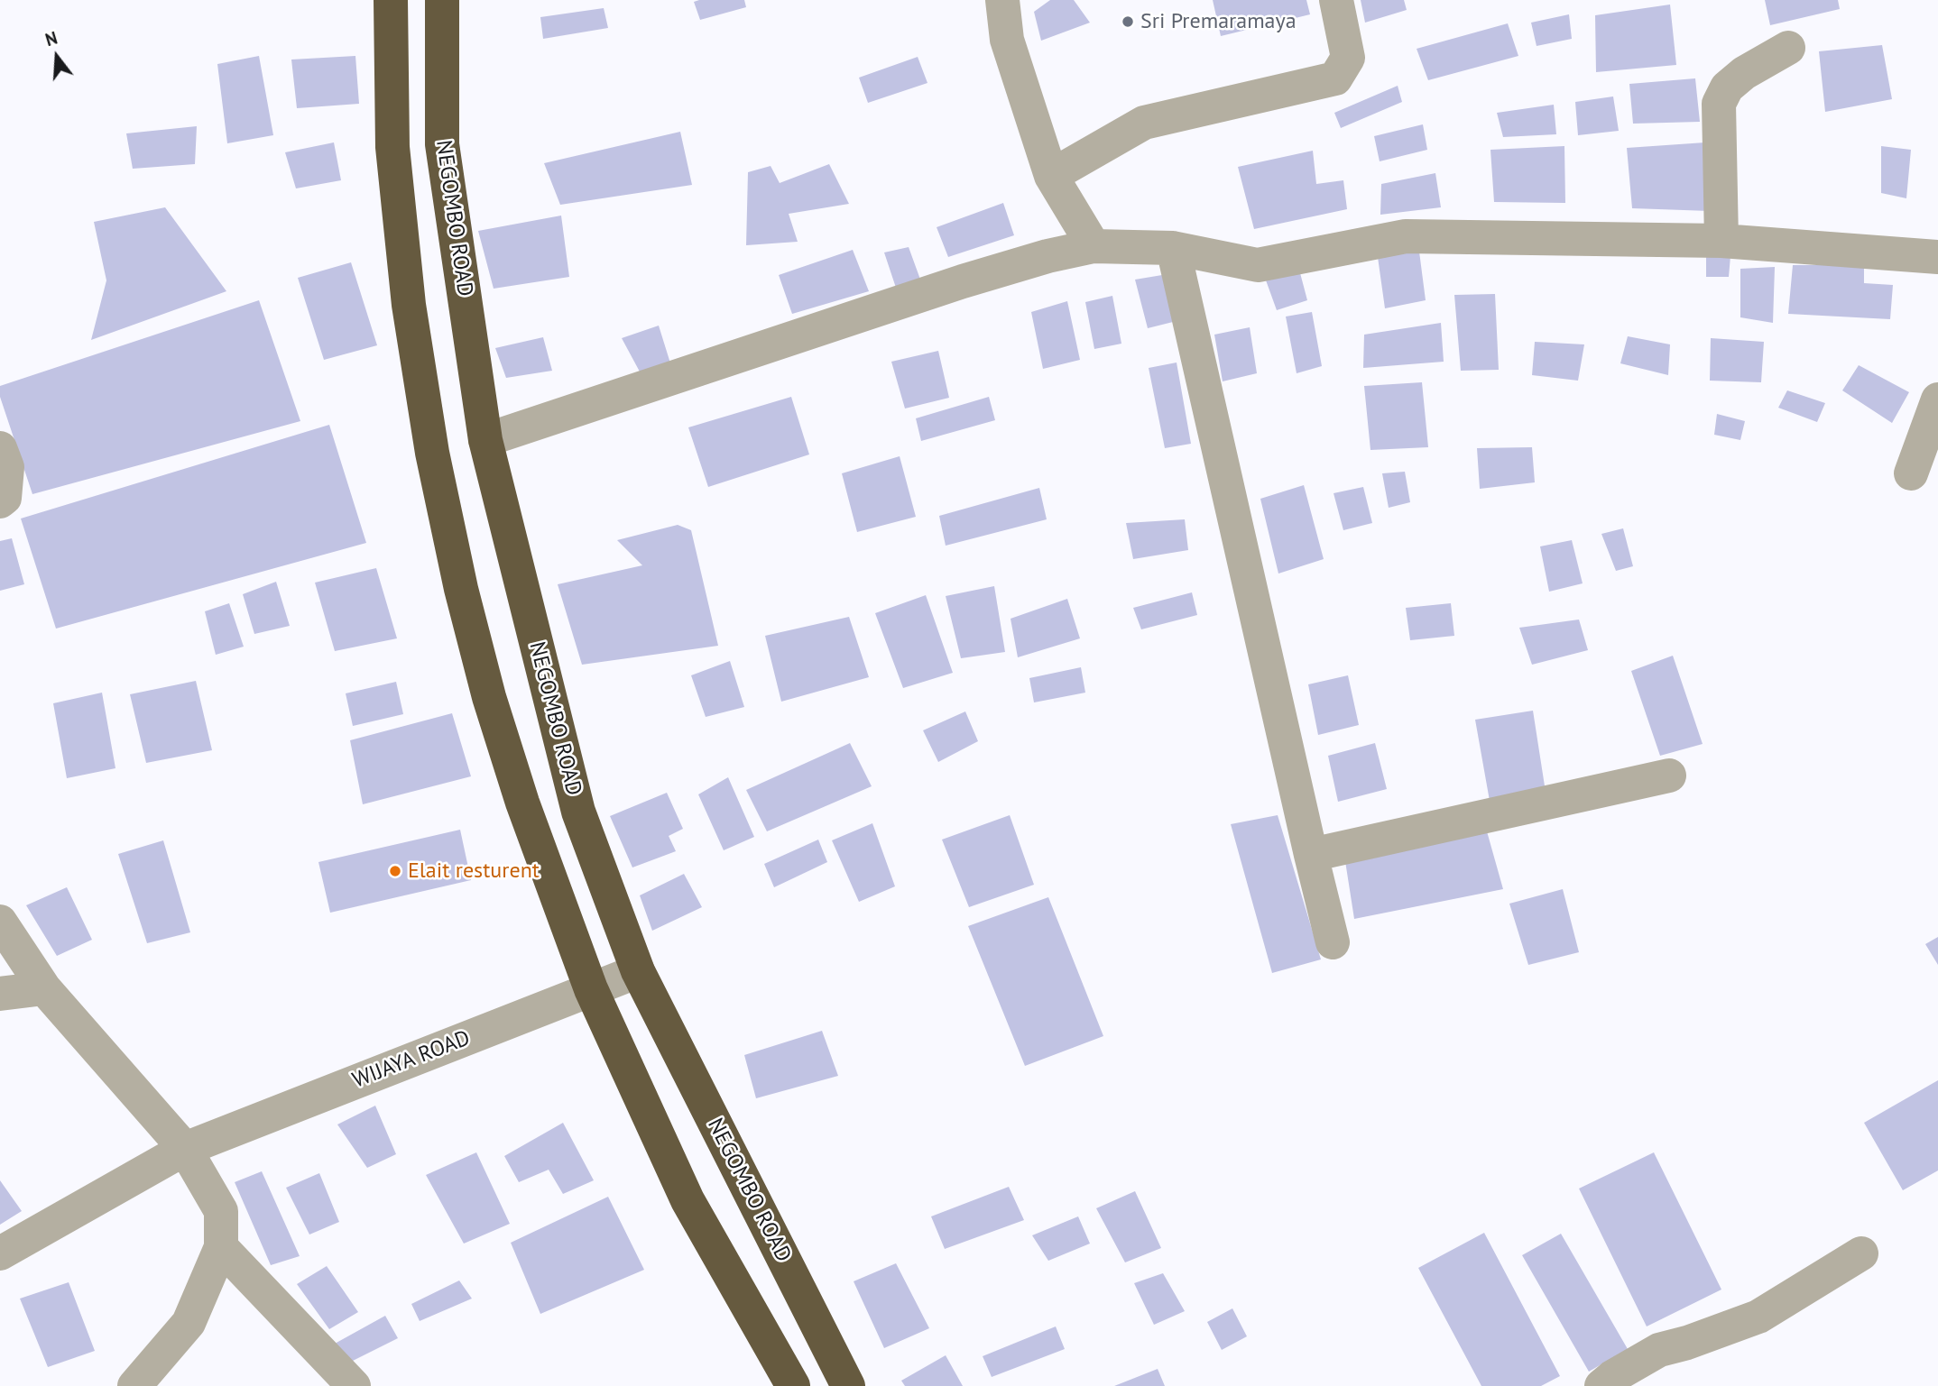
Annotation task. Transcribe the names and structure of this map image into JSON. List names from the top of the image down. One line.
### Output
{"streets":{"highway":["NEGOMBO ROAD"],"street":["WIJAYA ROAD"]},"crossings":[["NEGOMBO ROAD","WIJAYA ROAD"]],"places":["Sri Premaramaya","Elait resturent"],"north":"top"}
